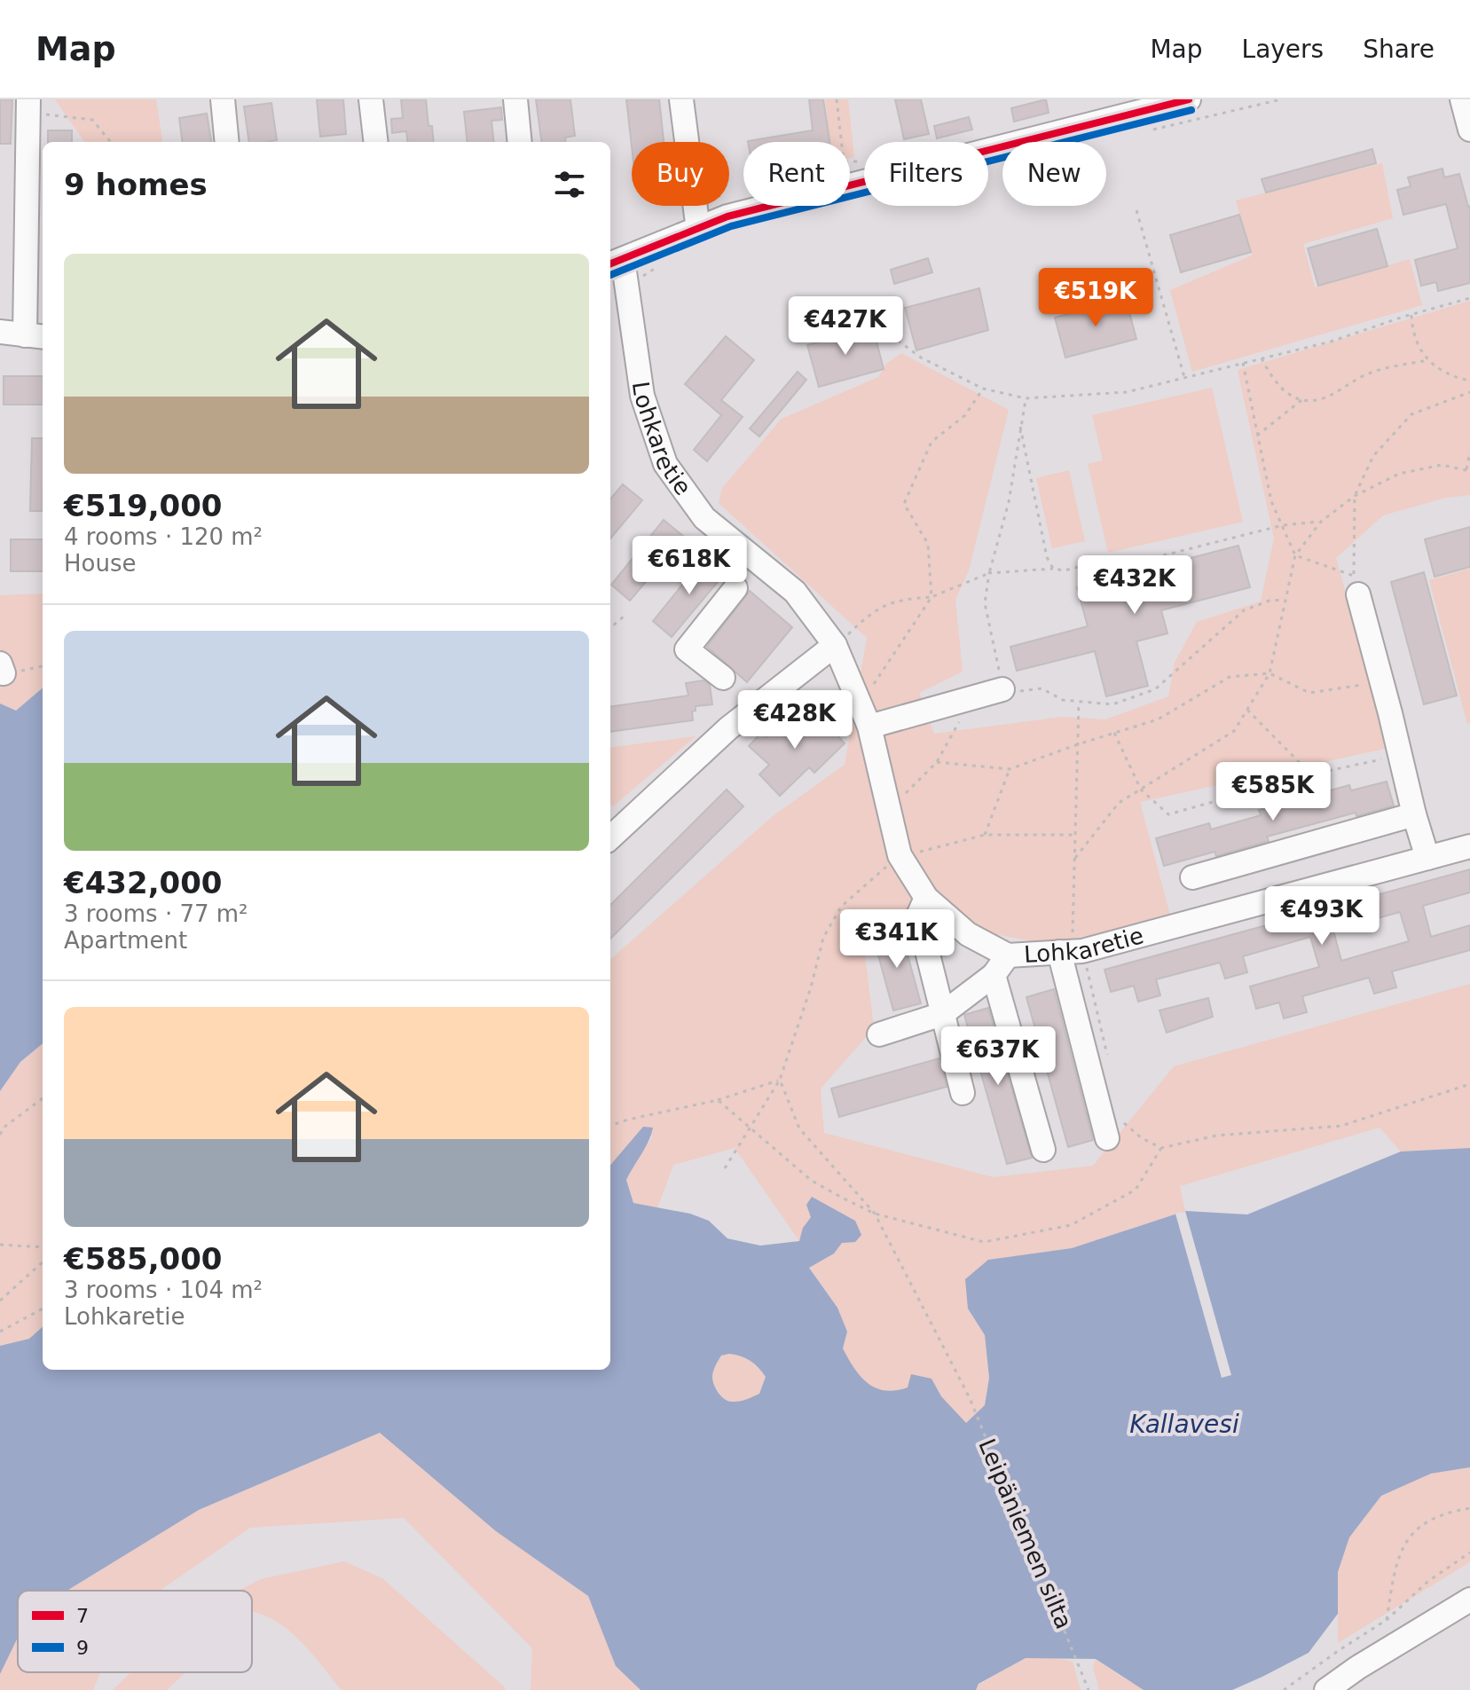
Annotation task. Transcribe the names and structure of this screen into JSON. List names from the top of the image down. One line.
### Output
{"streets":{"street":["Lohkaretie"],"path":["Leipäniemen silta"]},"water":["Kallavesi"],"lines":["transit line 7","transit line 9"],"legend":["7","9"],"page":{"header":"Map","nav":["Map","Layers","Share"],"chip":["Buy","Rent","Filters","New"],"heading":"9 homes","list":[{"name":"€519,000","note":"4 rooms · 120 m² · House"},{"name":"€432,000","note":"3 rooms · 77 m² · Apartment"},{"name":"€585,000","note":"3 rooms · 104 m² · Lohkaretie"}],"price":["€519K","€427K","€618K","€432K","€428K","€585K","€493K","€341K","€637K"]}}
